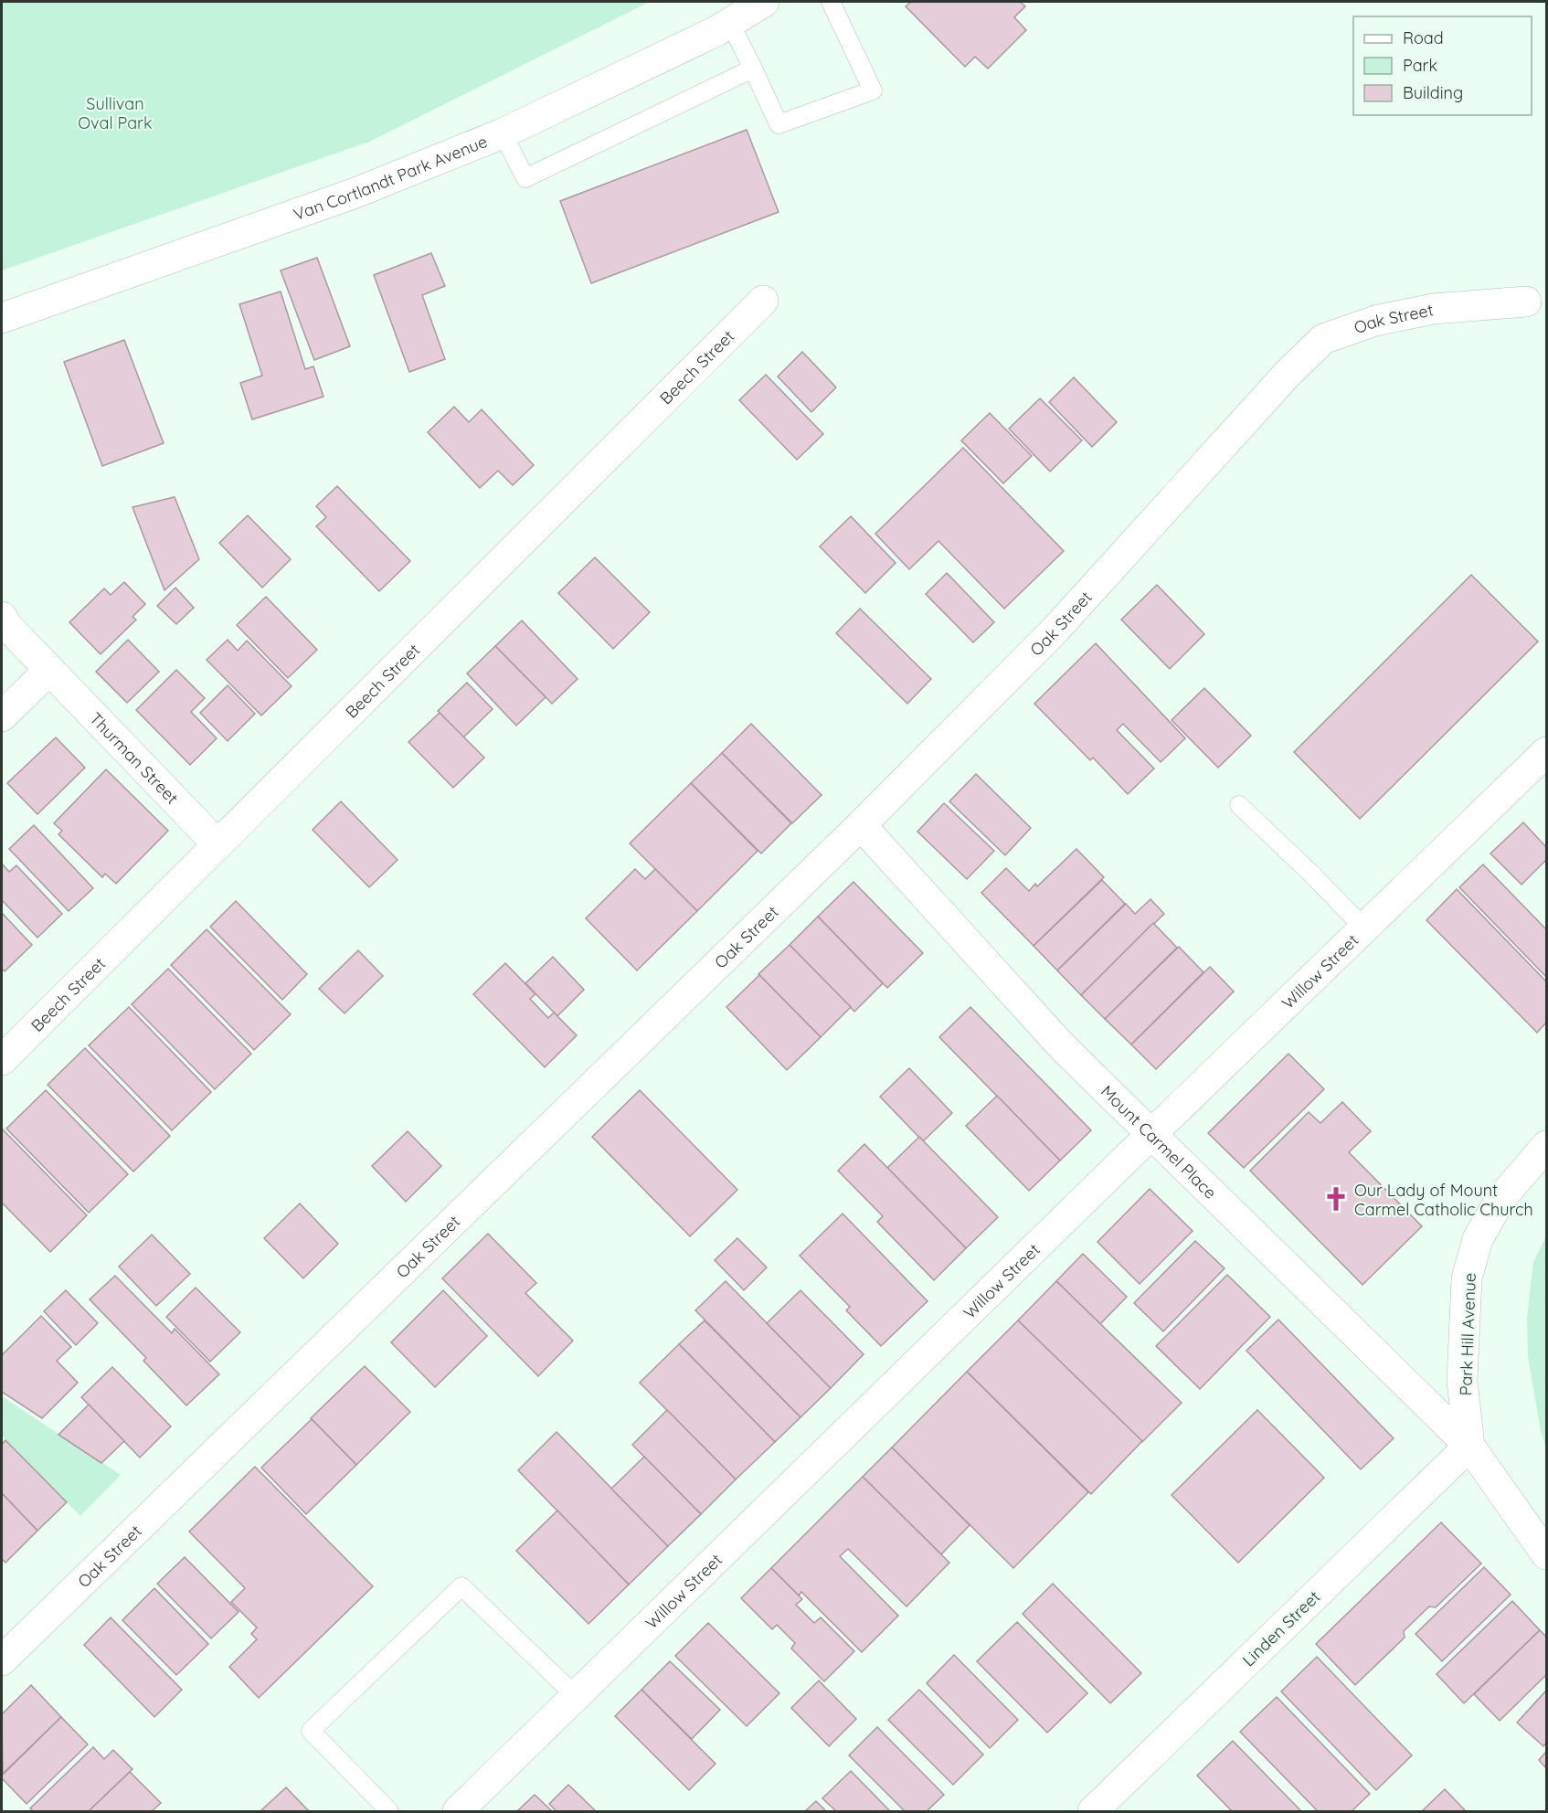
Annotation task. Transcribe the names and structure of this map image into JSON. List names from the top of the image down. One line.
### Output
{"streets":{"street":["Van Cortlandt Park Avenue","Oak Street","Beech Street","Thurman Street","Willow Street","Mount Carmel Place","Park Hill Avenue","Linden Street"]},"crossings":[["Oak Street","Mount Carmel Place"],["Beech Street","Thurman Street"],["Willow Street","Mount Carmel Place"],["Mount Carmel Place","Park Hill Avenue"],["Mount Carmel Place","Linden Street"],["Park Hill Avenue","Linden Street"]],"parks":["Sullivan Oval Park"],"places":{"church":["Our Lady of Mount Carmel Catholic Church"]},"legend":["Road","Park","Building"]}
